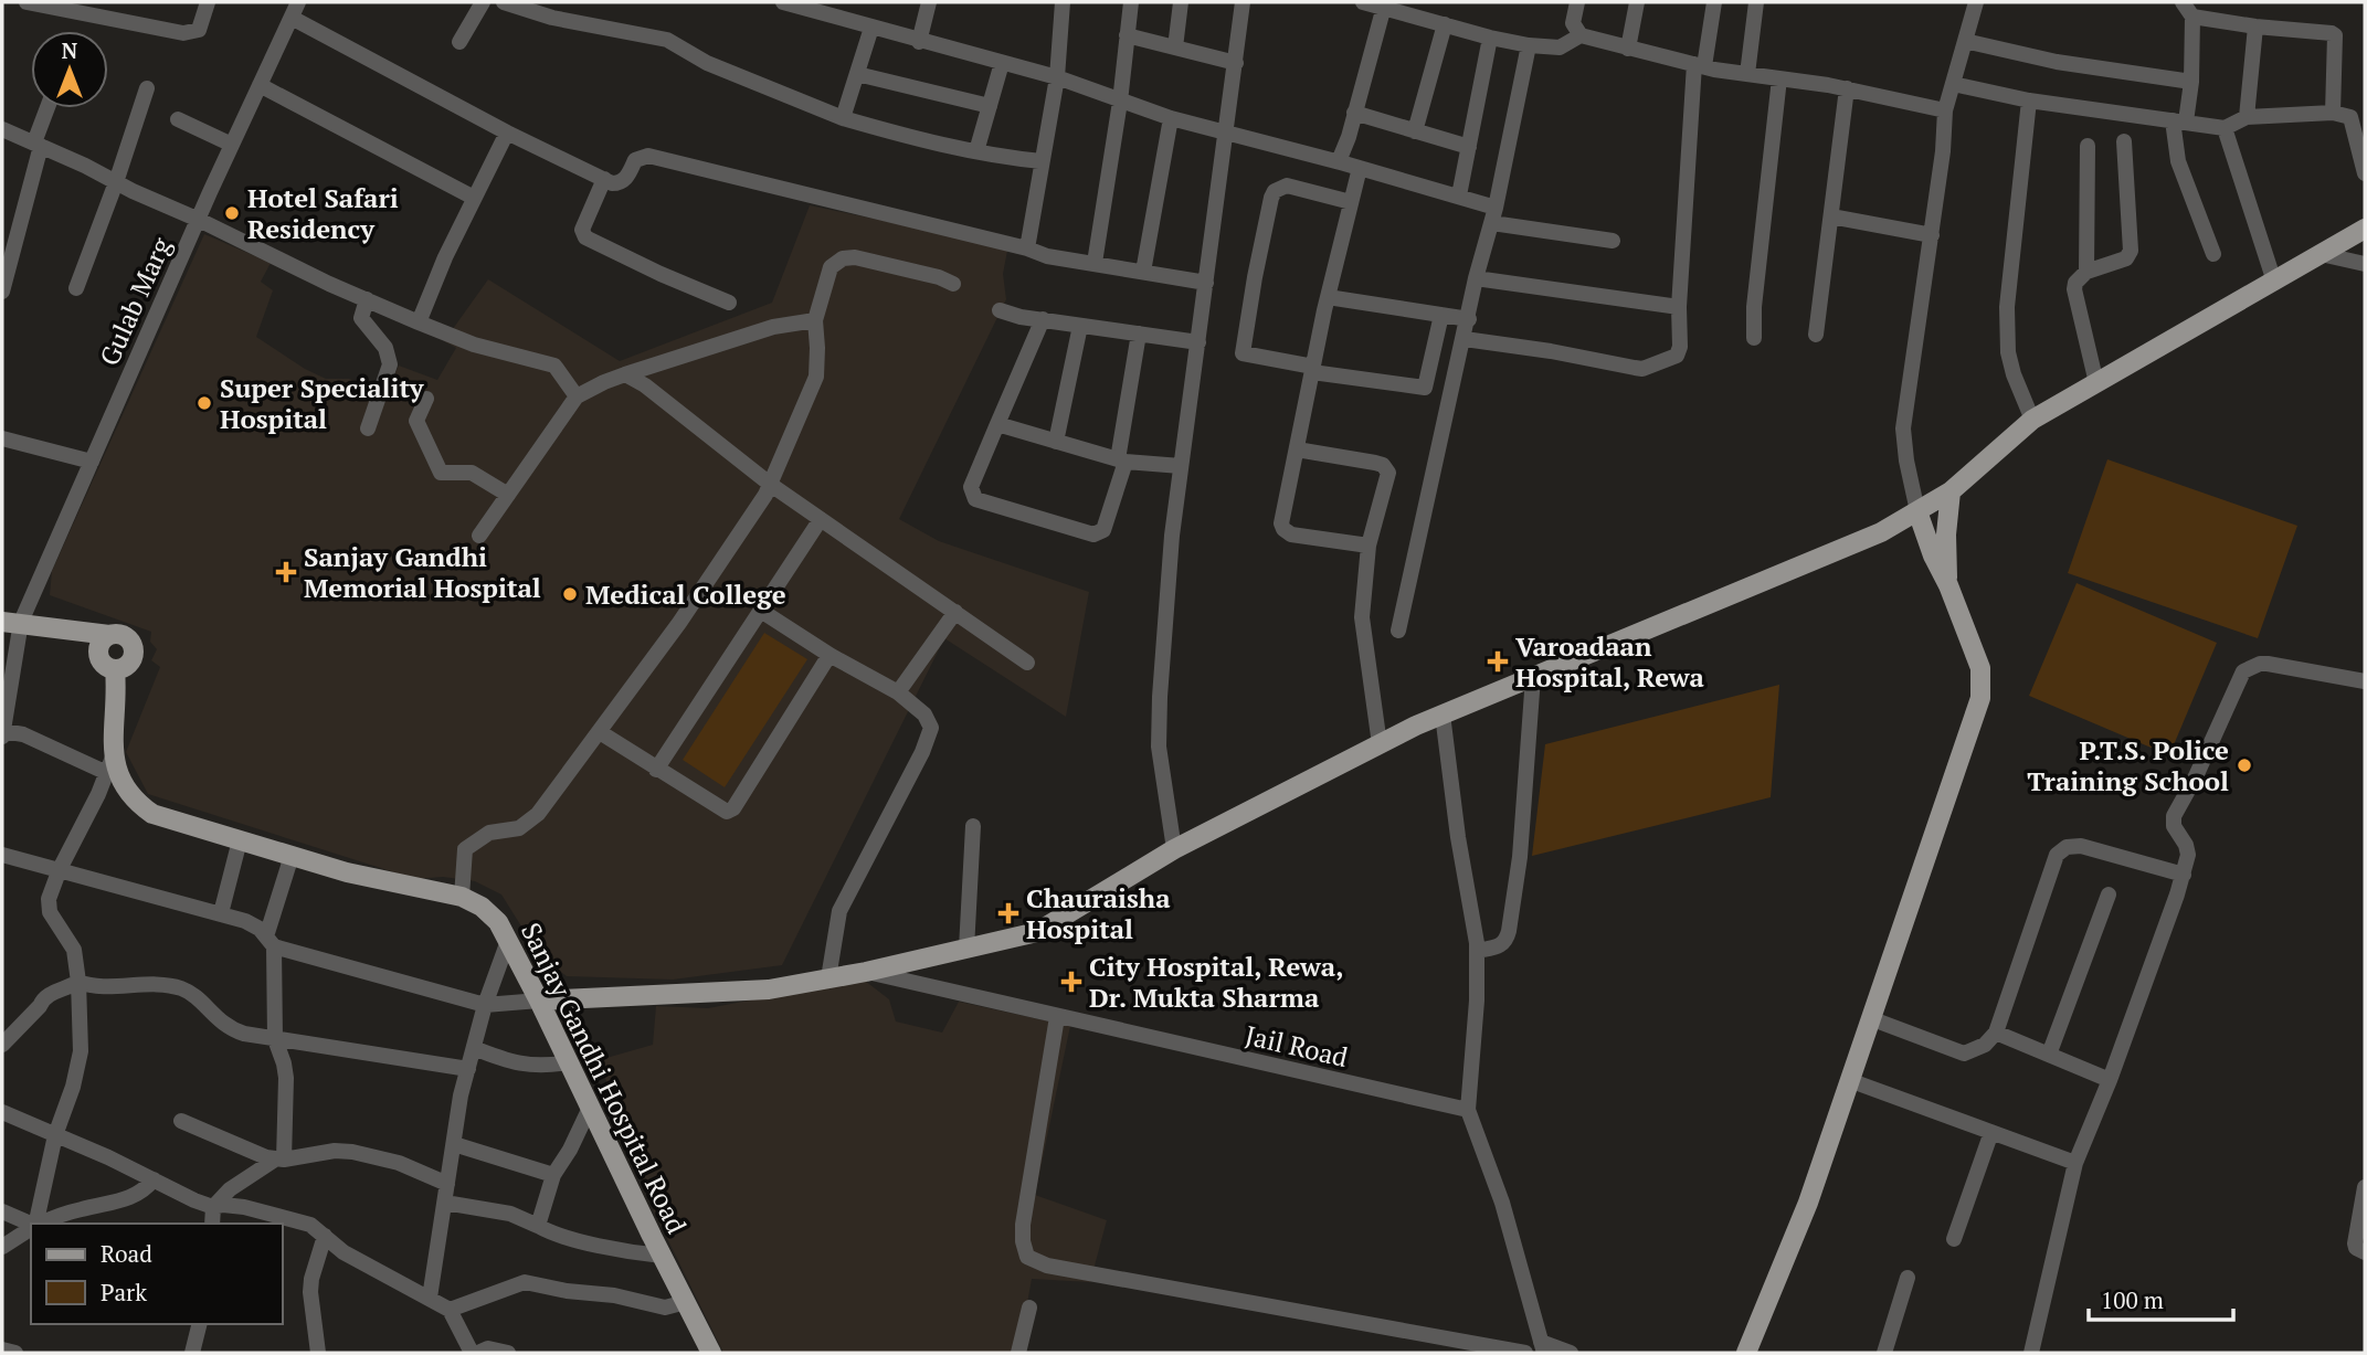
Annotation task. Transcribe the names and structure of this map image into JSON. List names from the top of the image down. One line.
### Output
{"streets":{"main road":["Sanjay Gandhi Hospital Road"],"street":["Gulab Marg","Jail Road"]},"crossings":[["Gulab Marg","Sanjay Gandhi Hospital Road"]],"places":{"other":["Hotel Safari Residency","Super Speciality Hospital","Medical College","P.T.S. Police Training School"],"health":["Sanjay Gandhi Memorial Hospital","Varoadaan Hospital, Rewa","Chauraisha Hospital","City Hospital, Rewa, Dr. Mukta Sharma"]},"legend":["Road","Park"],"scale_bar":"100 m","north":"top"}
